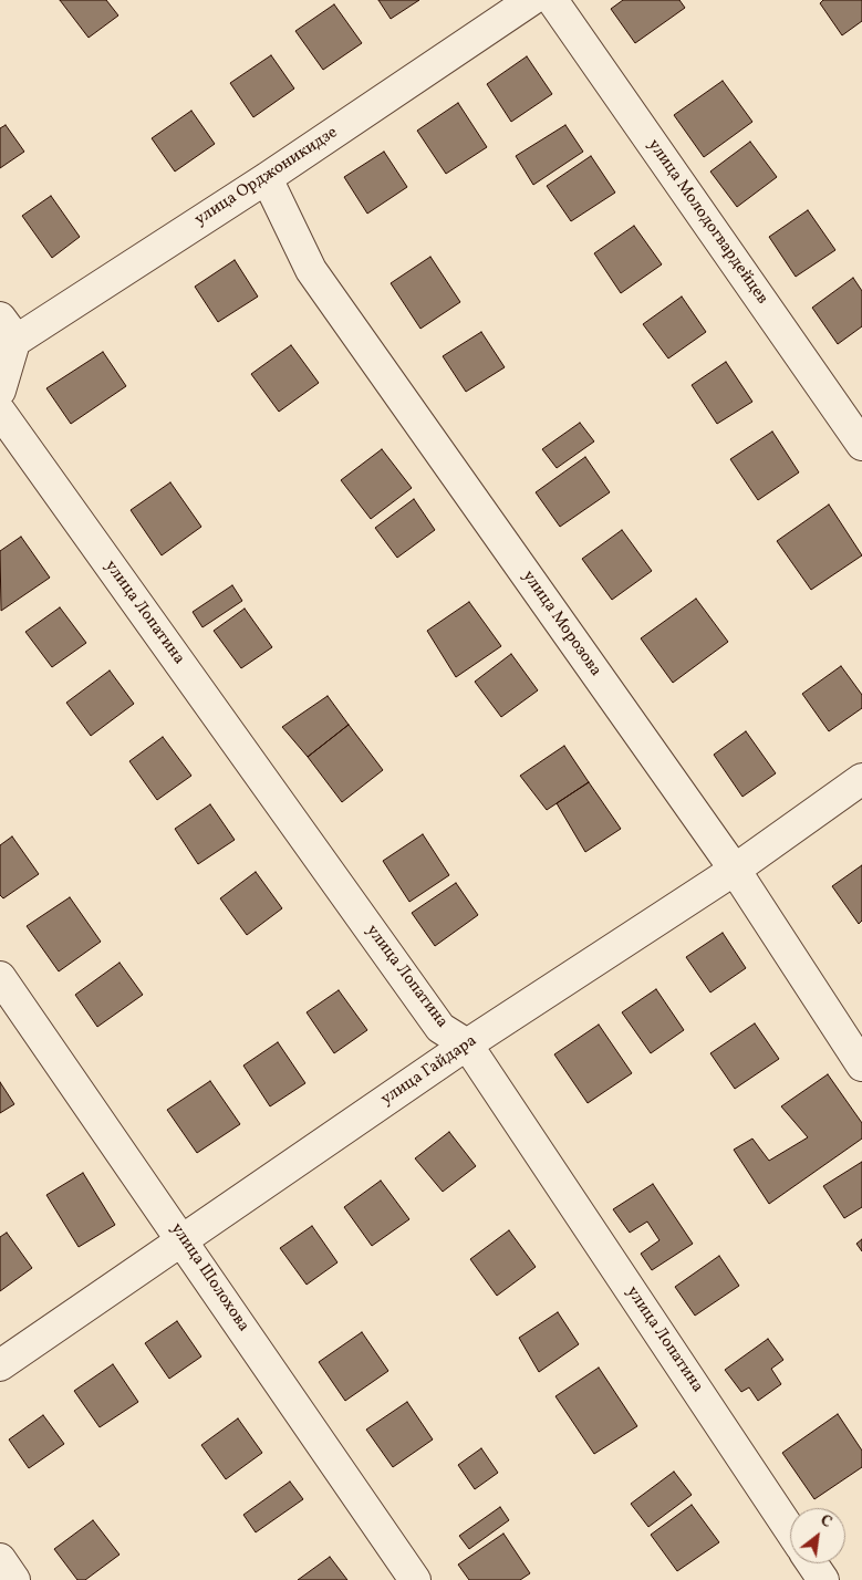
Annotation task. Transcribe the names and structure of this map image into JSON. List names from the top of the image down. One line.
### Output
{"streets":{"street":["улица Орджоникидзе","улица Молодогвардейцев","улица Лопатина","улица Морозова","улица Гайдара","улица Шолохова"]},"crossings":[["улица Орджоникидзе","улица Морозова"],["улица Лопатина","улица Гайдара"],["улица Морозова","улица Гайдара"],["улица Гайдара","улица Шолохова"]],"north":"top right"}
